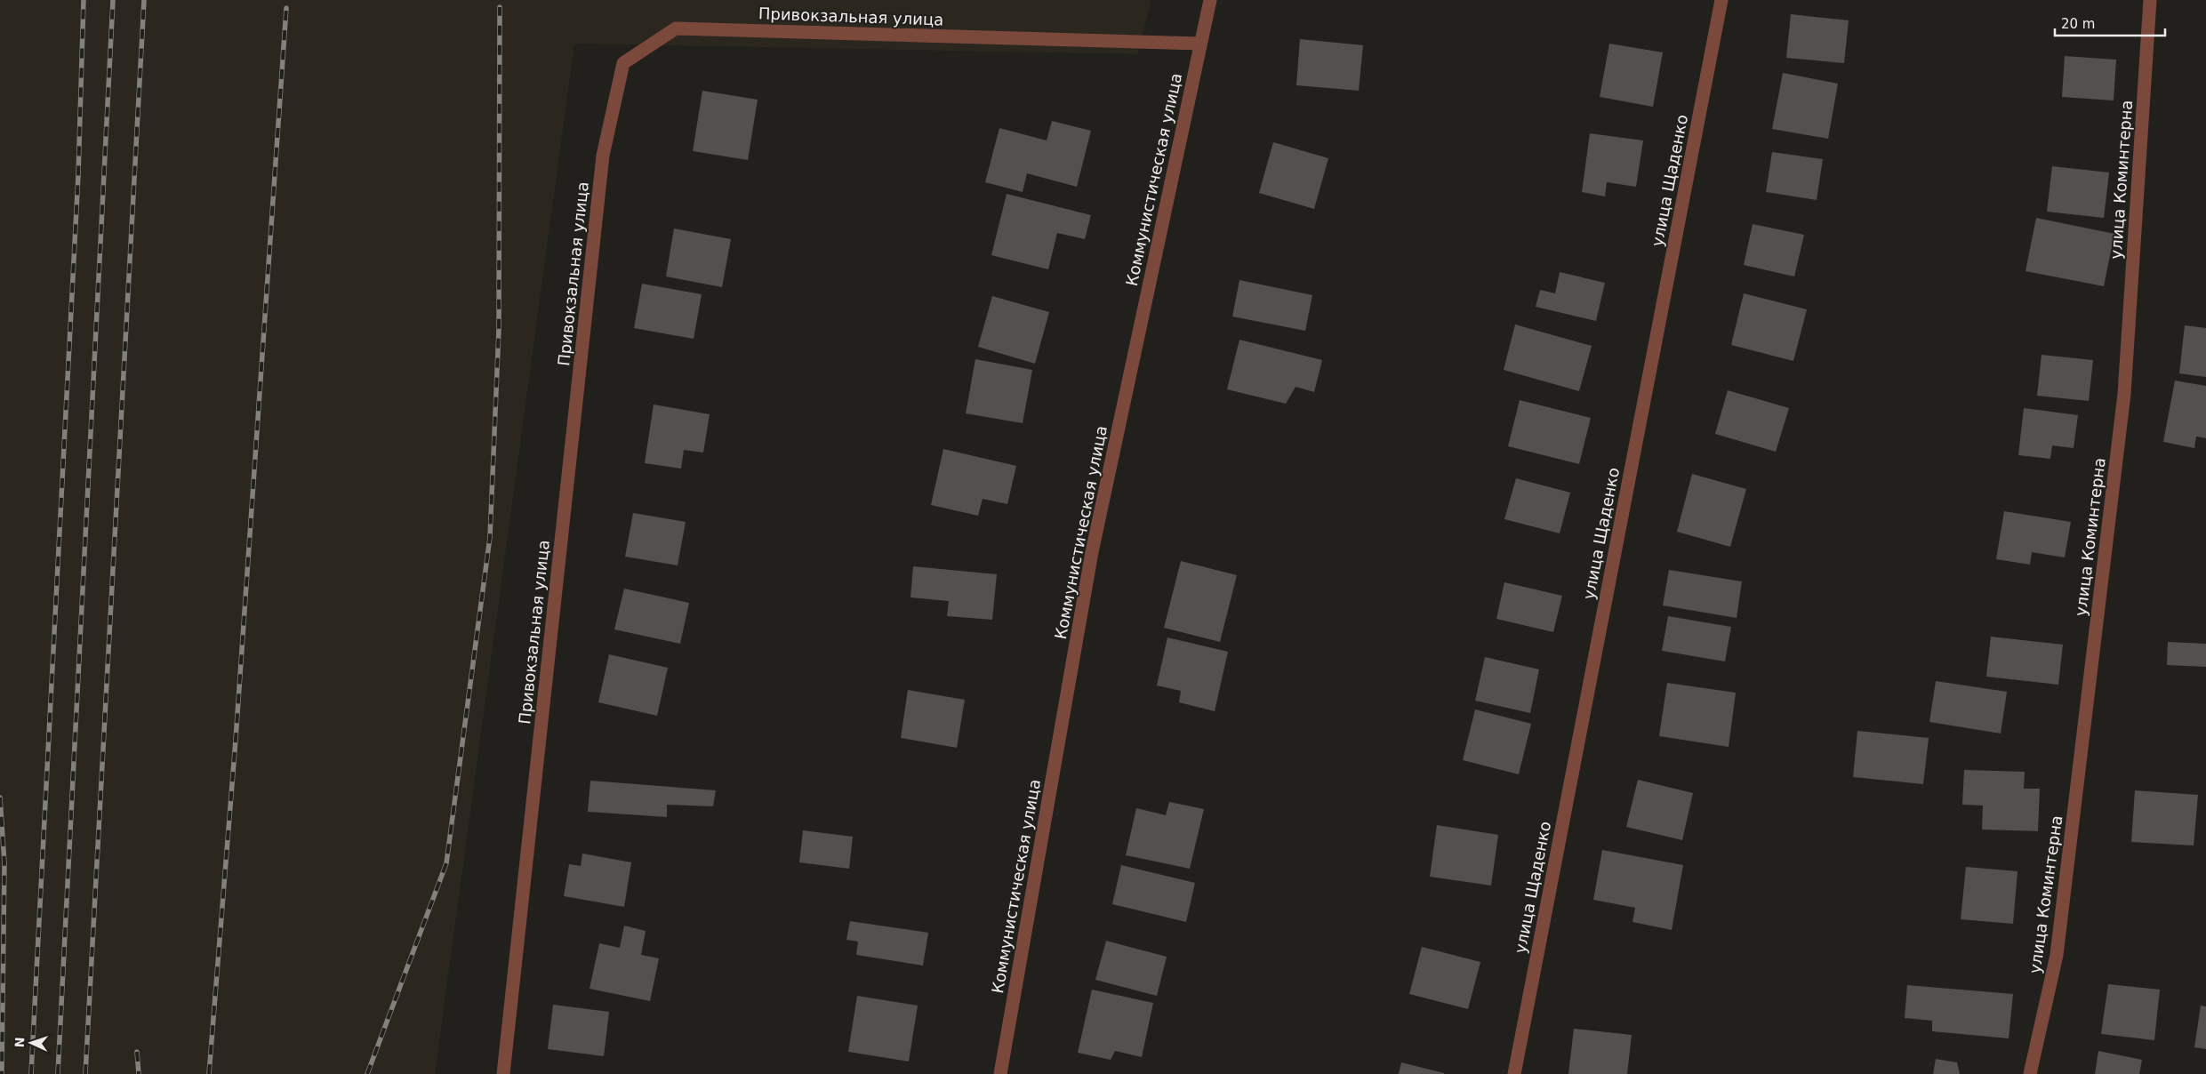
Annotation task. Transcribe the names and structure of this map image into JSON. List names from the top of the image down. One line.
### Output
{"streets":{"street":["Привокзальная улица","Коммунистическая улица","улица Коминтерна","улица Щаденко"]},"crossings":[["Привокзальная улица","Коммунистическая улица"]],"scale_bar":"20 m","north":"left"}
